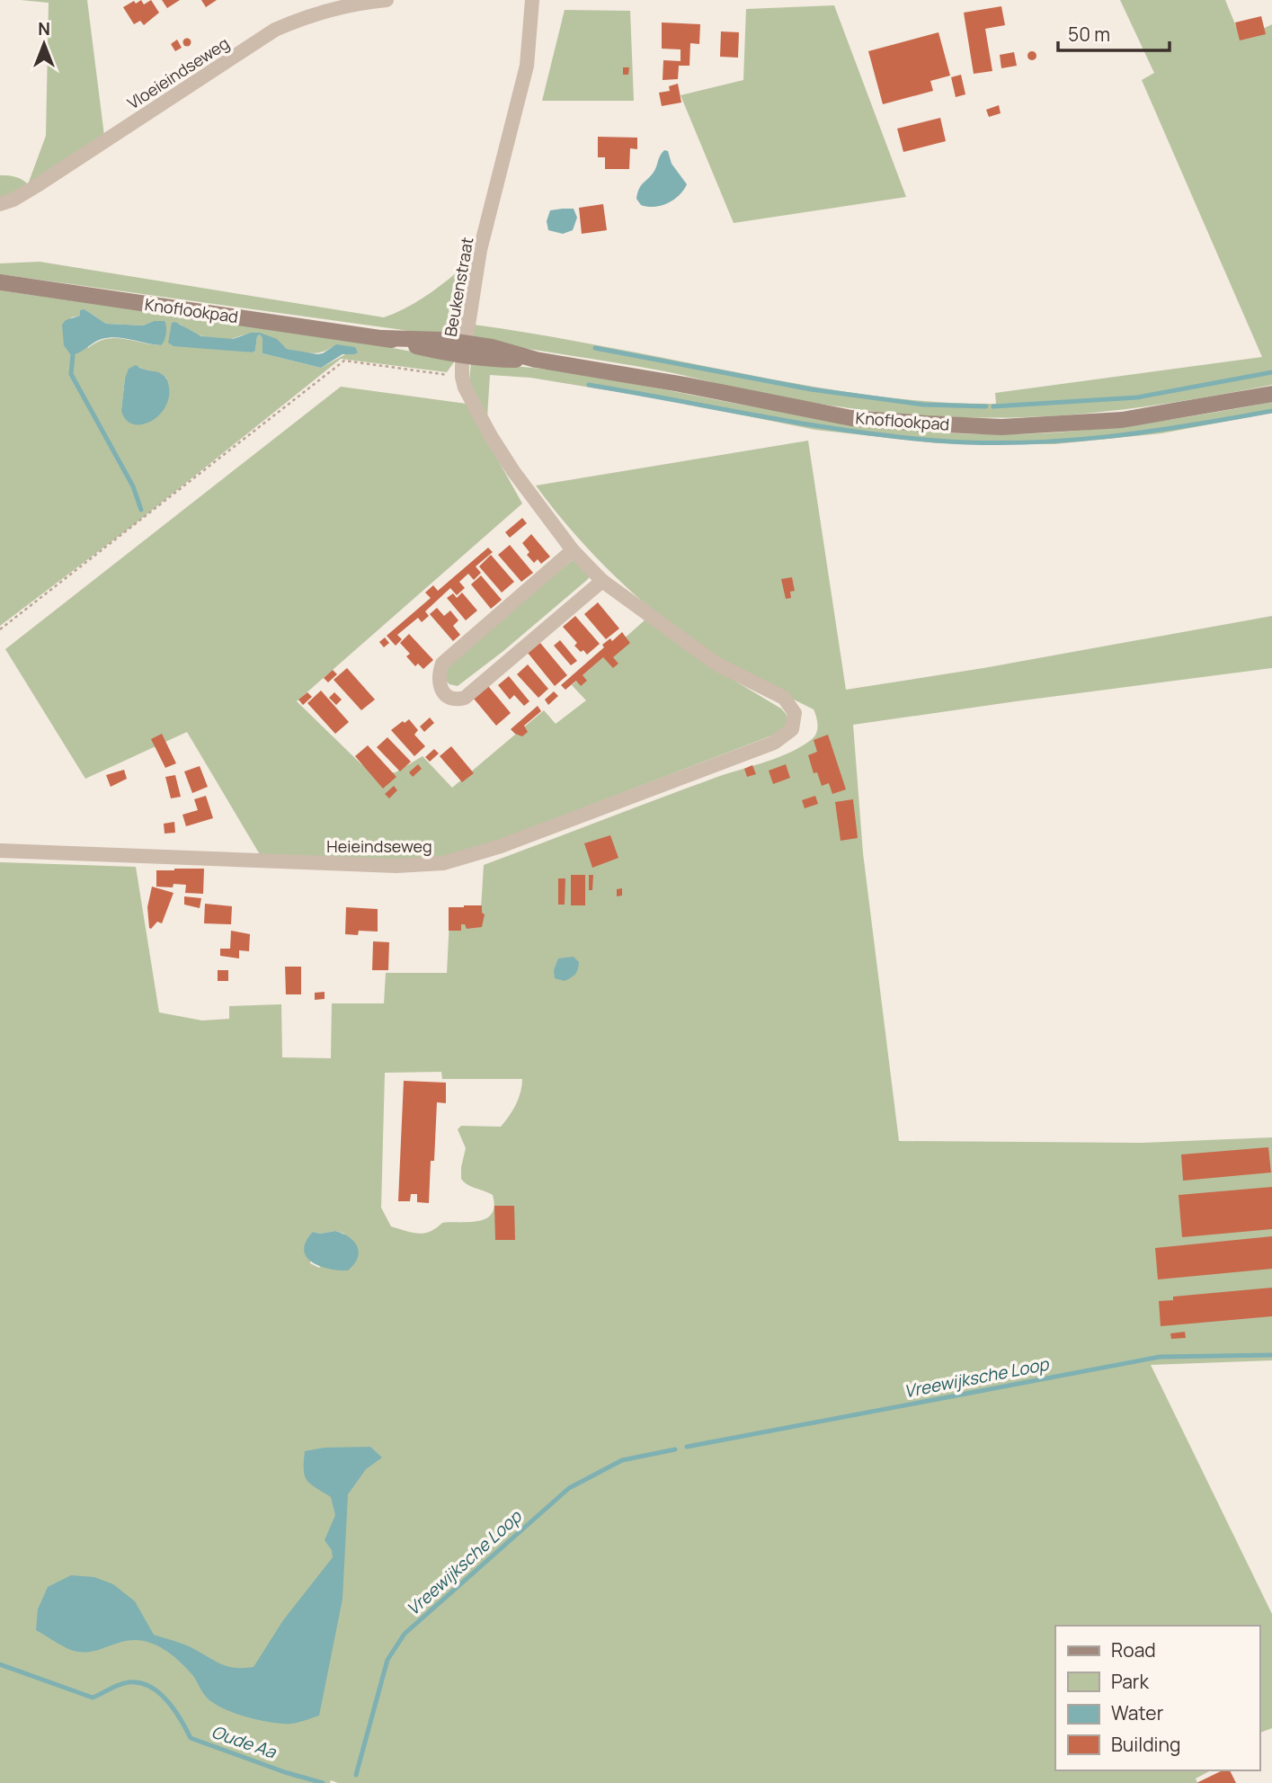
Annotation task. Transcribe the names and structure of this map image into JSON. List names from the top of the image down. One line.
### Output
{"streets":{"main road":["Knoflookpad"],"street":["Vloeieindseweg","Beukenstraat","Heieindseweg"]},"crossings":[["Beukenstraat","Knoflookpad"]],"water":["Vreewijksche Loop","Oude Aa"],"legend":["Road","Park","Water","Building"],"scale_bar":"50 m","north":"top"}
